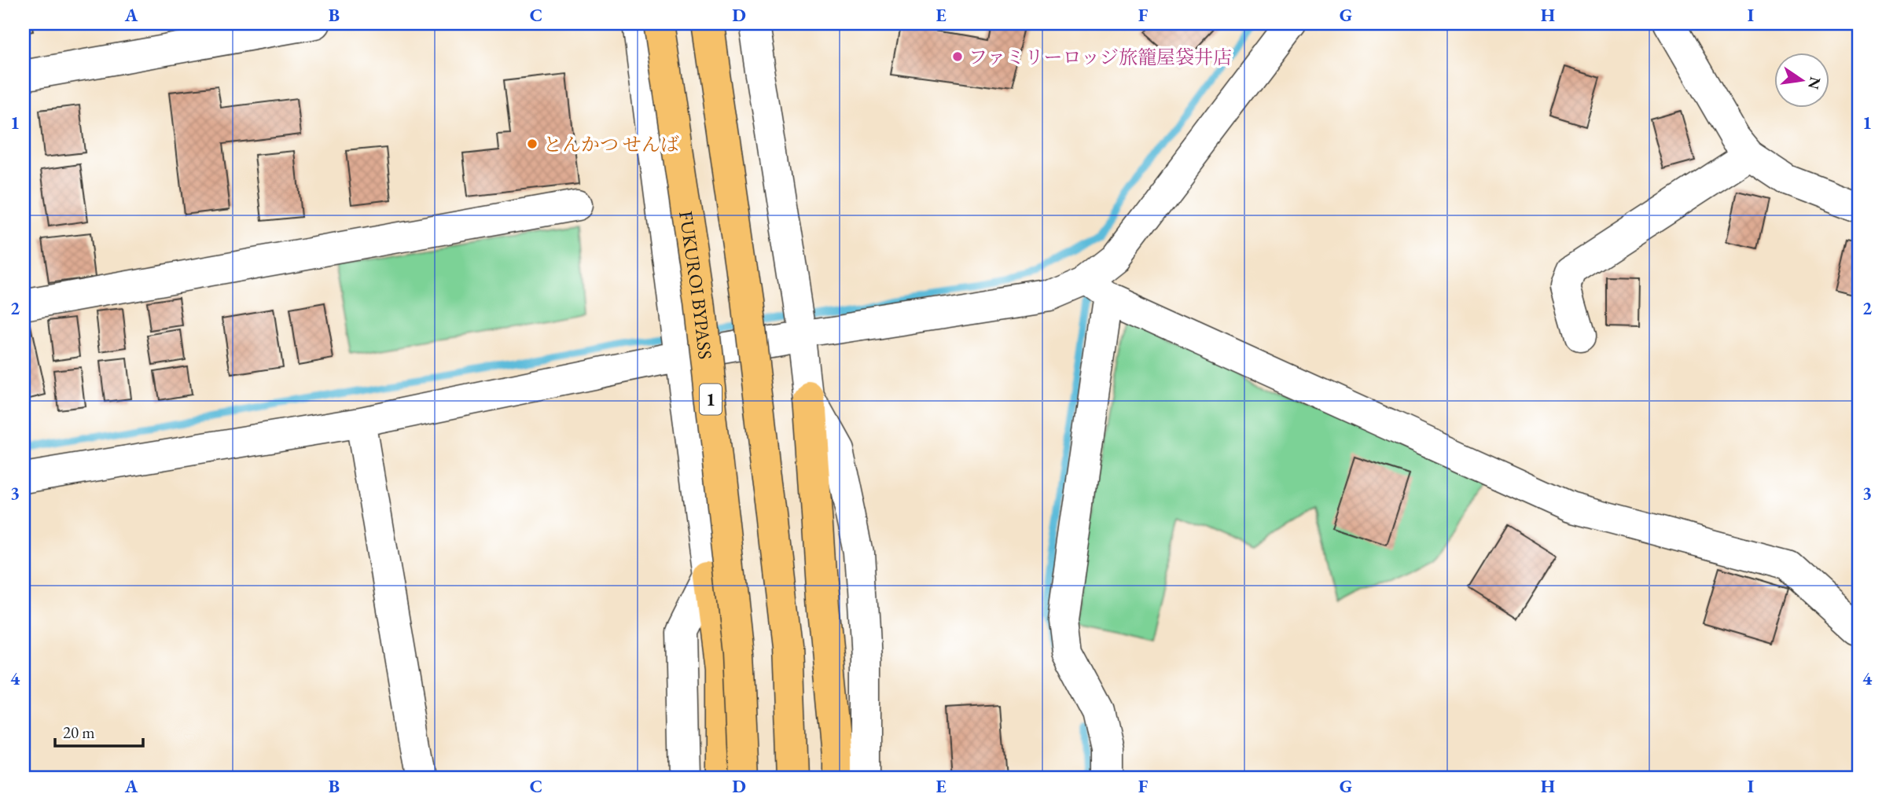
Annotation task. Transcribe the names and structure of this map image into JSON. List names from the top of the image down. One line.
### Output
{"streets":{"highway":["FUKUROI BYPASS","1"]},"places":["ファミリーロッジ旅籠屋袋井店","とんかつ せんば"],"scale_bar":"20 m","north":"right","grid":{"columns":["A","B","C","D","E","F","G","H","I"],"rows":["1","2","3","4"]}}
